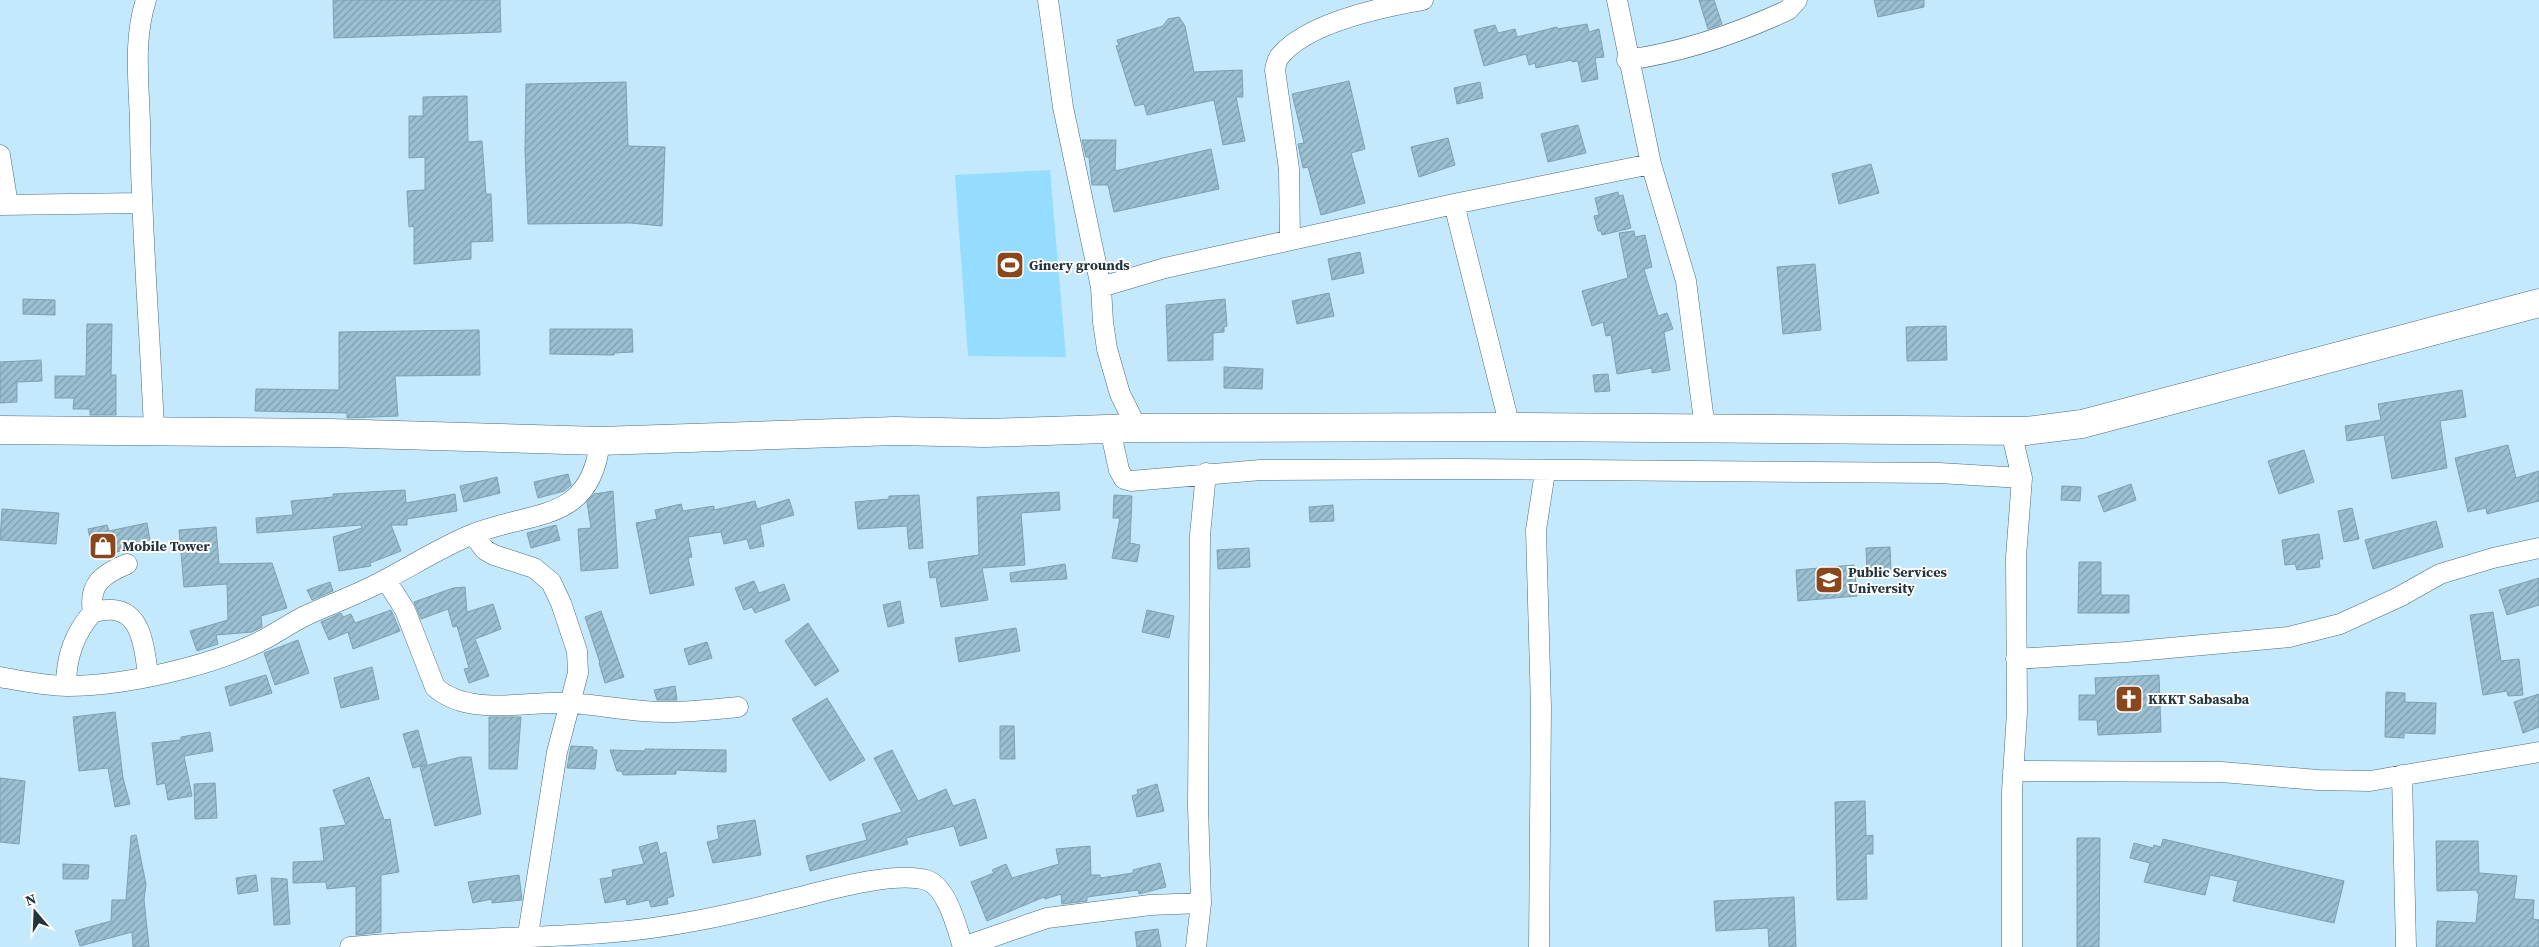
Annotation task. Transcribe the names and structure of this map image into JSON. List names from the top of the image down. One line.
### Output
{"places":{"sports":["Ginery grounds"],"shop":["Mobile Tower"],"school or university":["Public Services University"],"church":["KKKT Sabasaba"]},"north":"top"}
